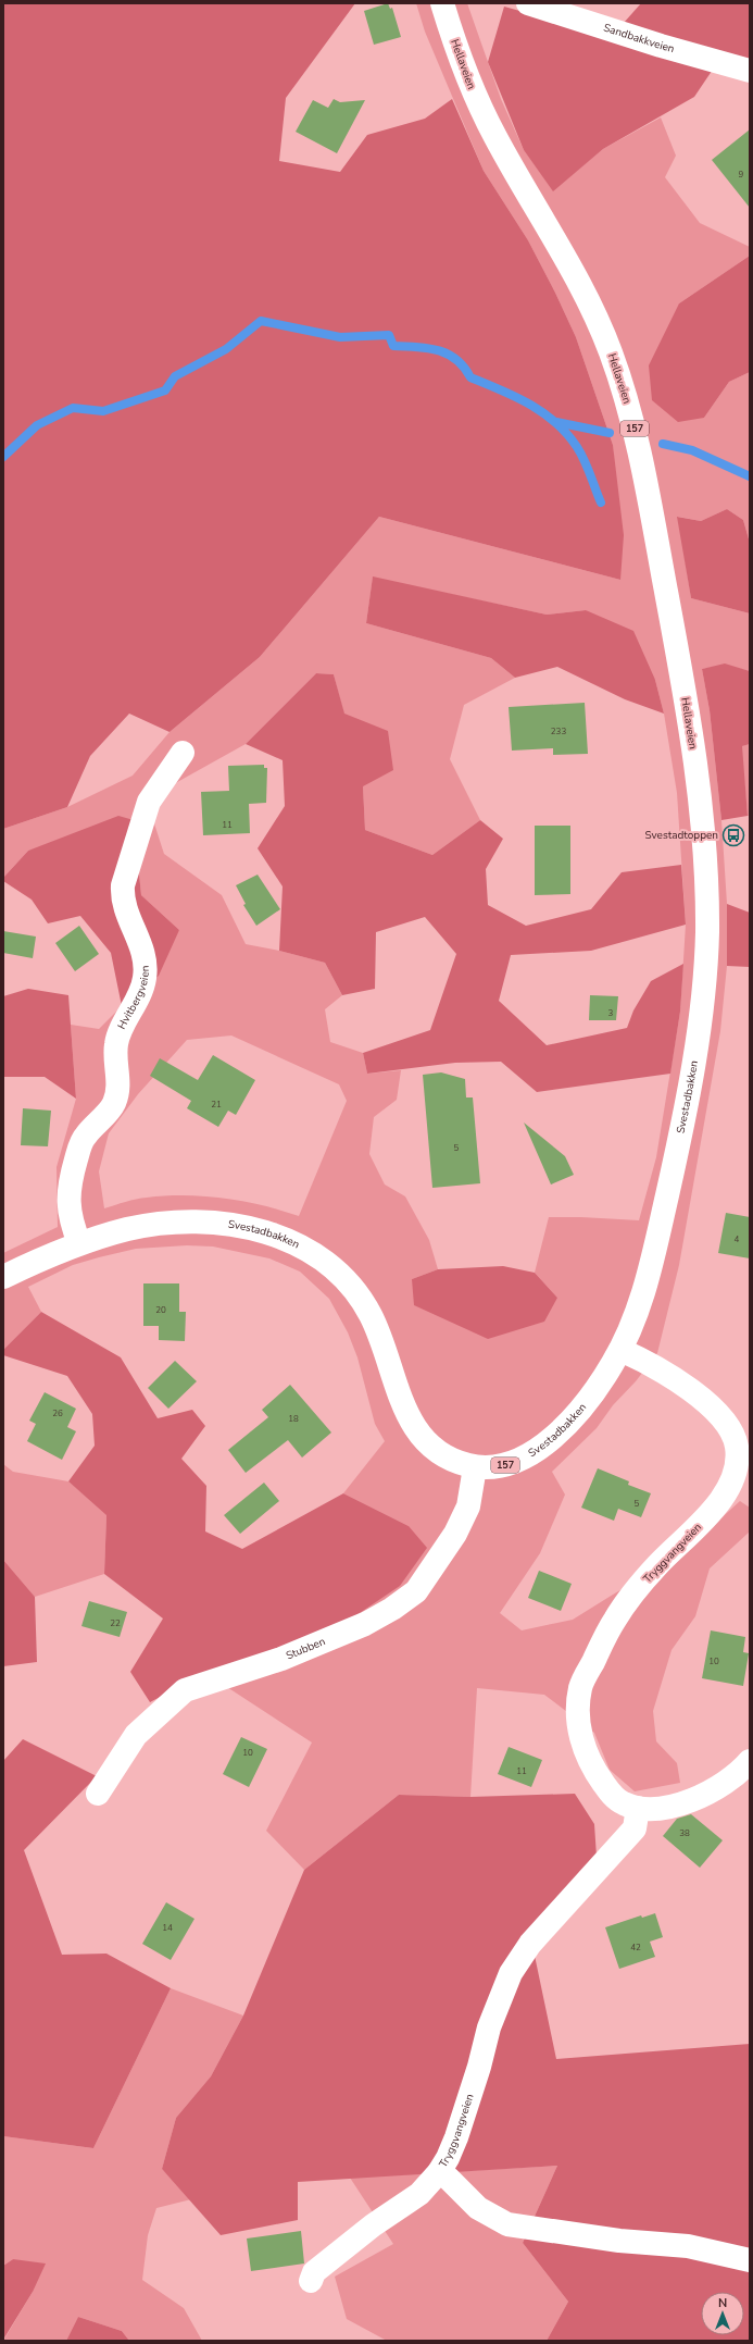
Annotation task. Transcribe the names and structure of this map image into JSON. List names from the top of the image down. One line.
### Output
{"streets":{"main road":["Sandbakkveien","Hellaveien","157","Hvitbergveien","Svestadbakken","Tryggvangveien","Stubben"]},"crossings":[["Hellaveien","Svestadbakken"],["Hvitbergveien","Svestadbakken"],["Svestadbakken","Tryggvangveien"],["Svestadbakken","Stubben"]],"places":{"bus stop":["Svestadtoppen"]},"house_numbers":["9","233","11","3","21","5","4","20","26","18","5","22","10","10","11","38","14","42"],"north":"top"}
